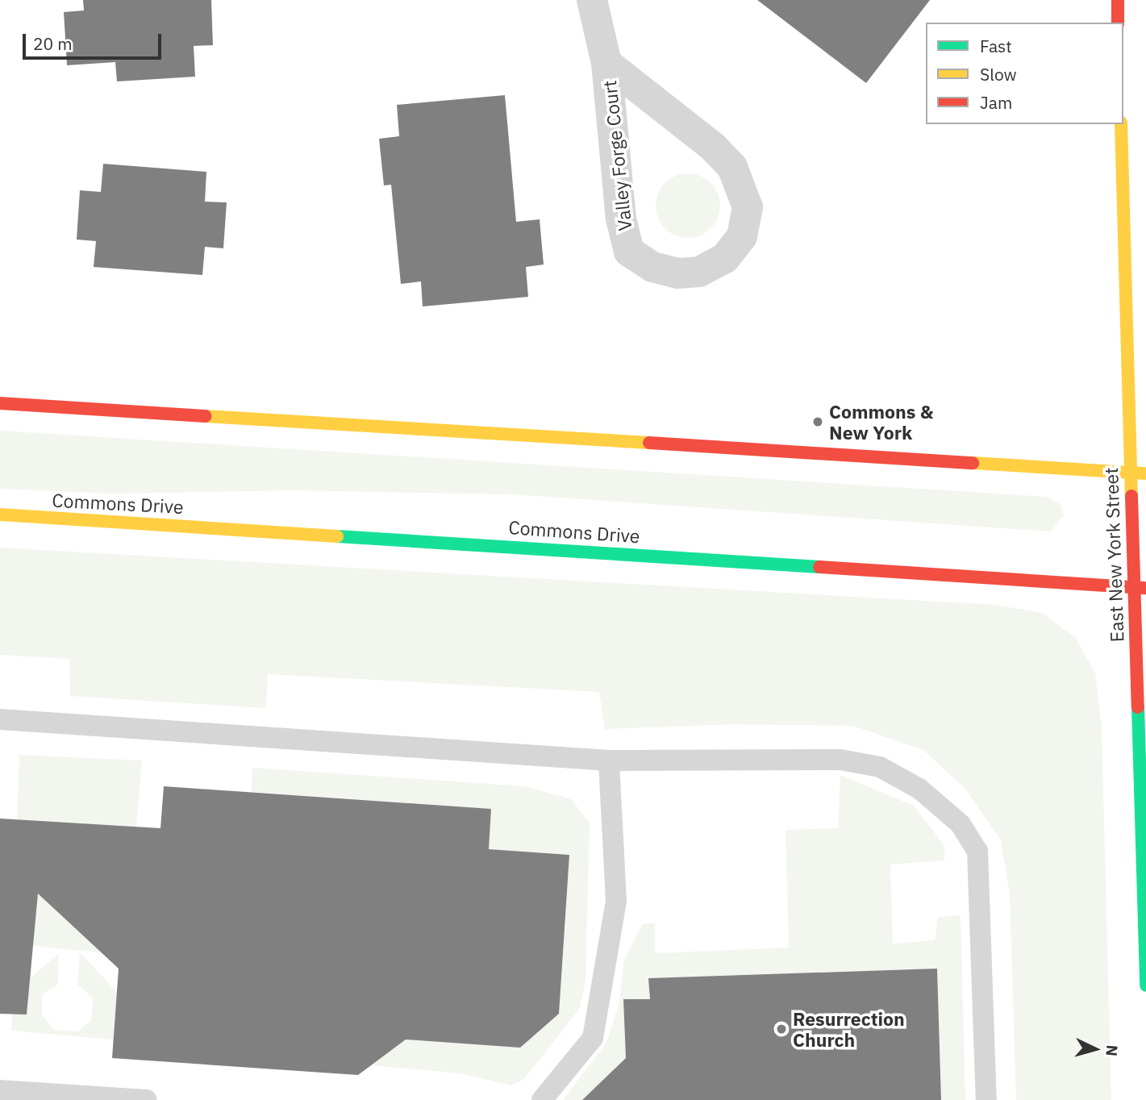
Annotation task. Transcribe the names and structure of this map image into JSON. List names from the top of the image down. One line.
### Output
{"streets":{"street":["Valley Forge Court","Commons Drive","East New York Street"]},"crossings":[["Commons Drive","East New York Street"]],"places":["Commons & New York","Resurrection Church"],"legend":["Fast","Slow","Jam"],"scale_bar":"20 m","north":"right"}
